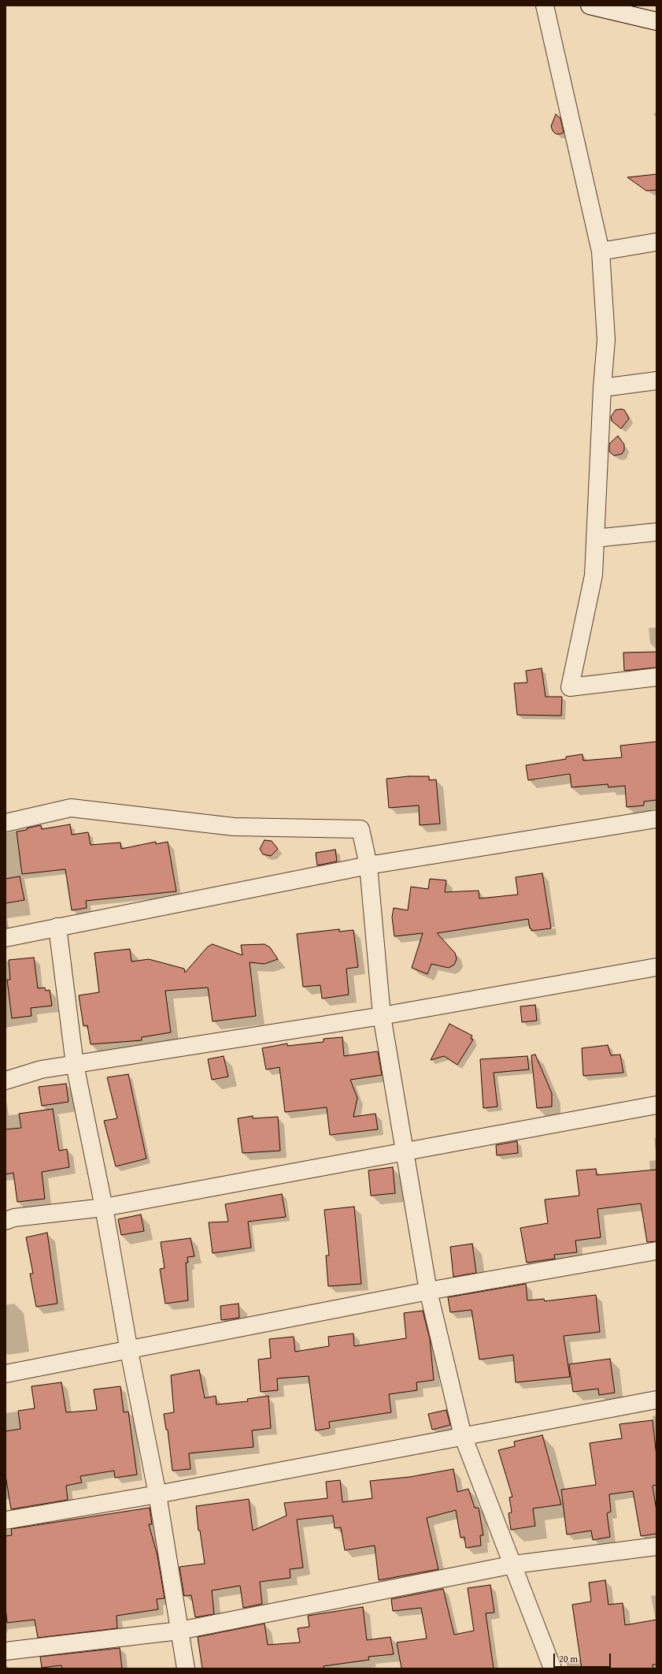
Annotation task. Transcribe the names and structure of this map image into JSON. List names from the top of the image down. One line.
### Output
{"scale_bar":"20 m"}
